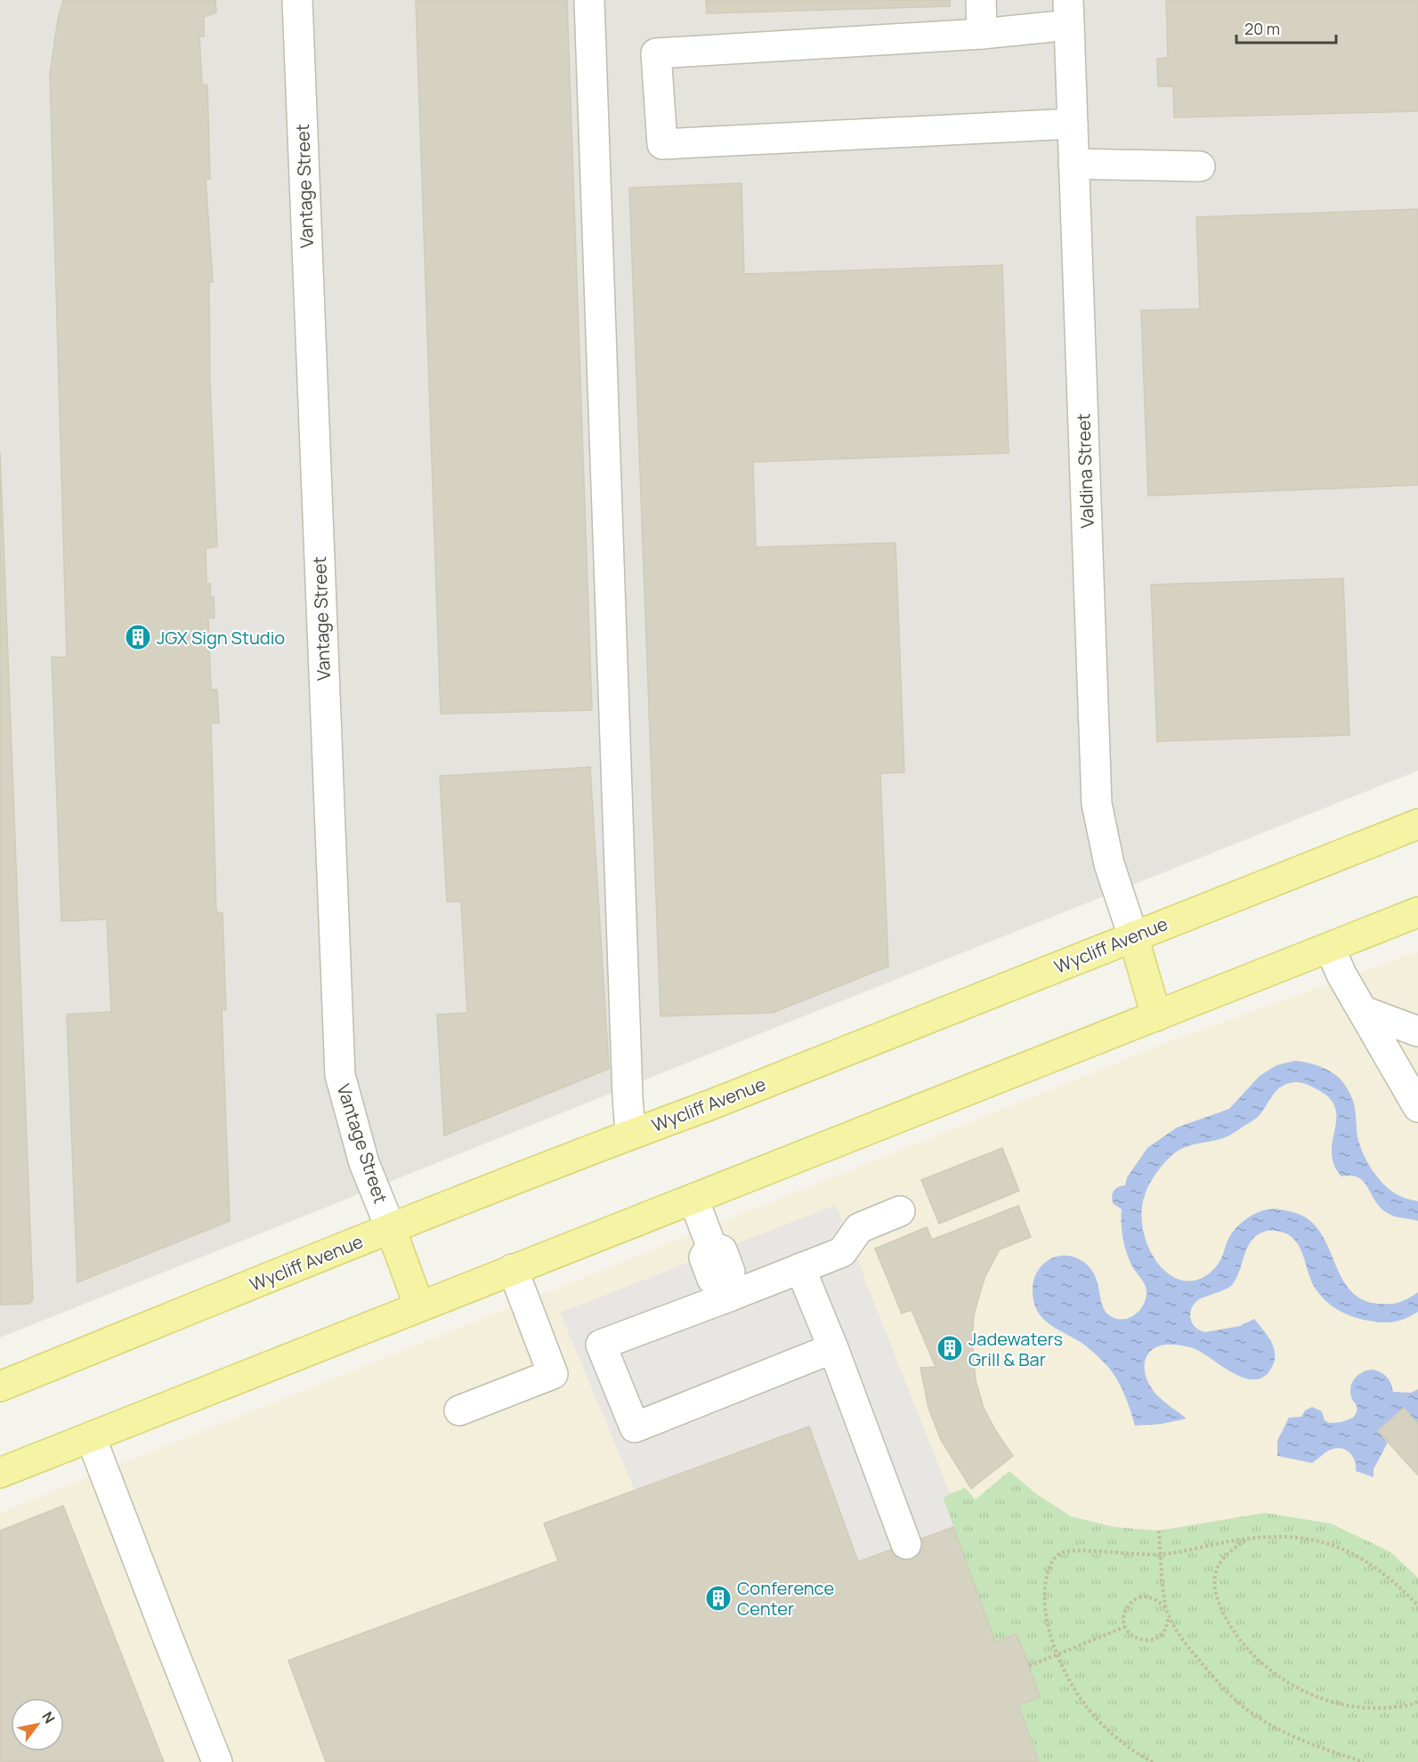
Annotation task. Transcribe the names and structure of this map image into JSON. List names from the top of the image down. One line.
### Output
{"streets":{"main road":["Wycliff Avenue"],"street":["Vantage Street","Valdina Street"]},"crossings":[["Vantage Street","Wycliff Avenue"],["Valdina Street","Wycliff Avenue"]],"places":{"building":["JGX Sign Studio","Jadewaters Grill & Bar","Conference Center"]},"scale_bar":"20 m","north":"top right"}
